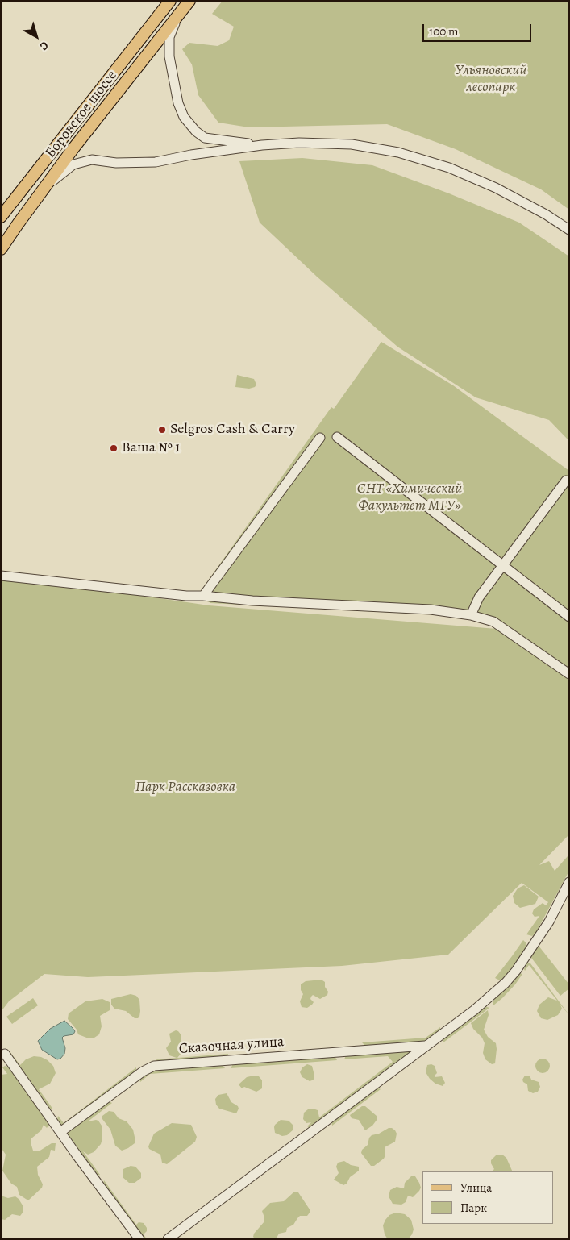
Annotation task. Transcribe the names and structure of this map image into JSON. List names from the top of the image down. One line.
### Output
{"streets":{"main road":["Боровское шоссе"],"street":["Сказочная улица"]},"parks":["Ульяновский лесопарк","СНТ «Химический Факультет МГУ»","Парк Рассказовка"],"places":["Selgros Cash & Carry","Ваша № 1"],"legend":["Улица","Парк"],"scale_bar":"100 m","north":"bottom right"}
